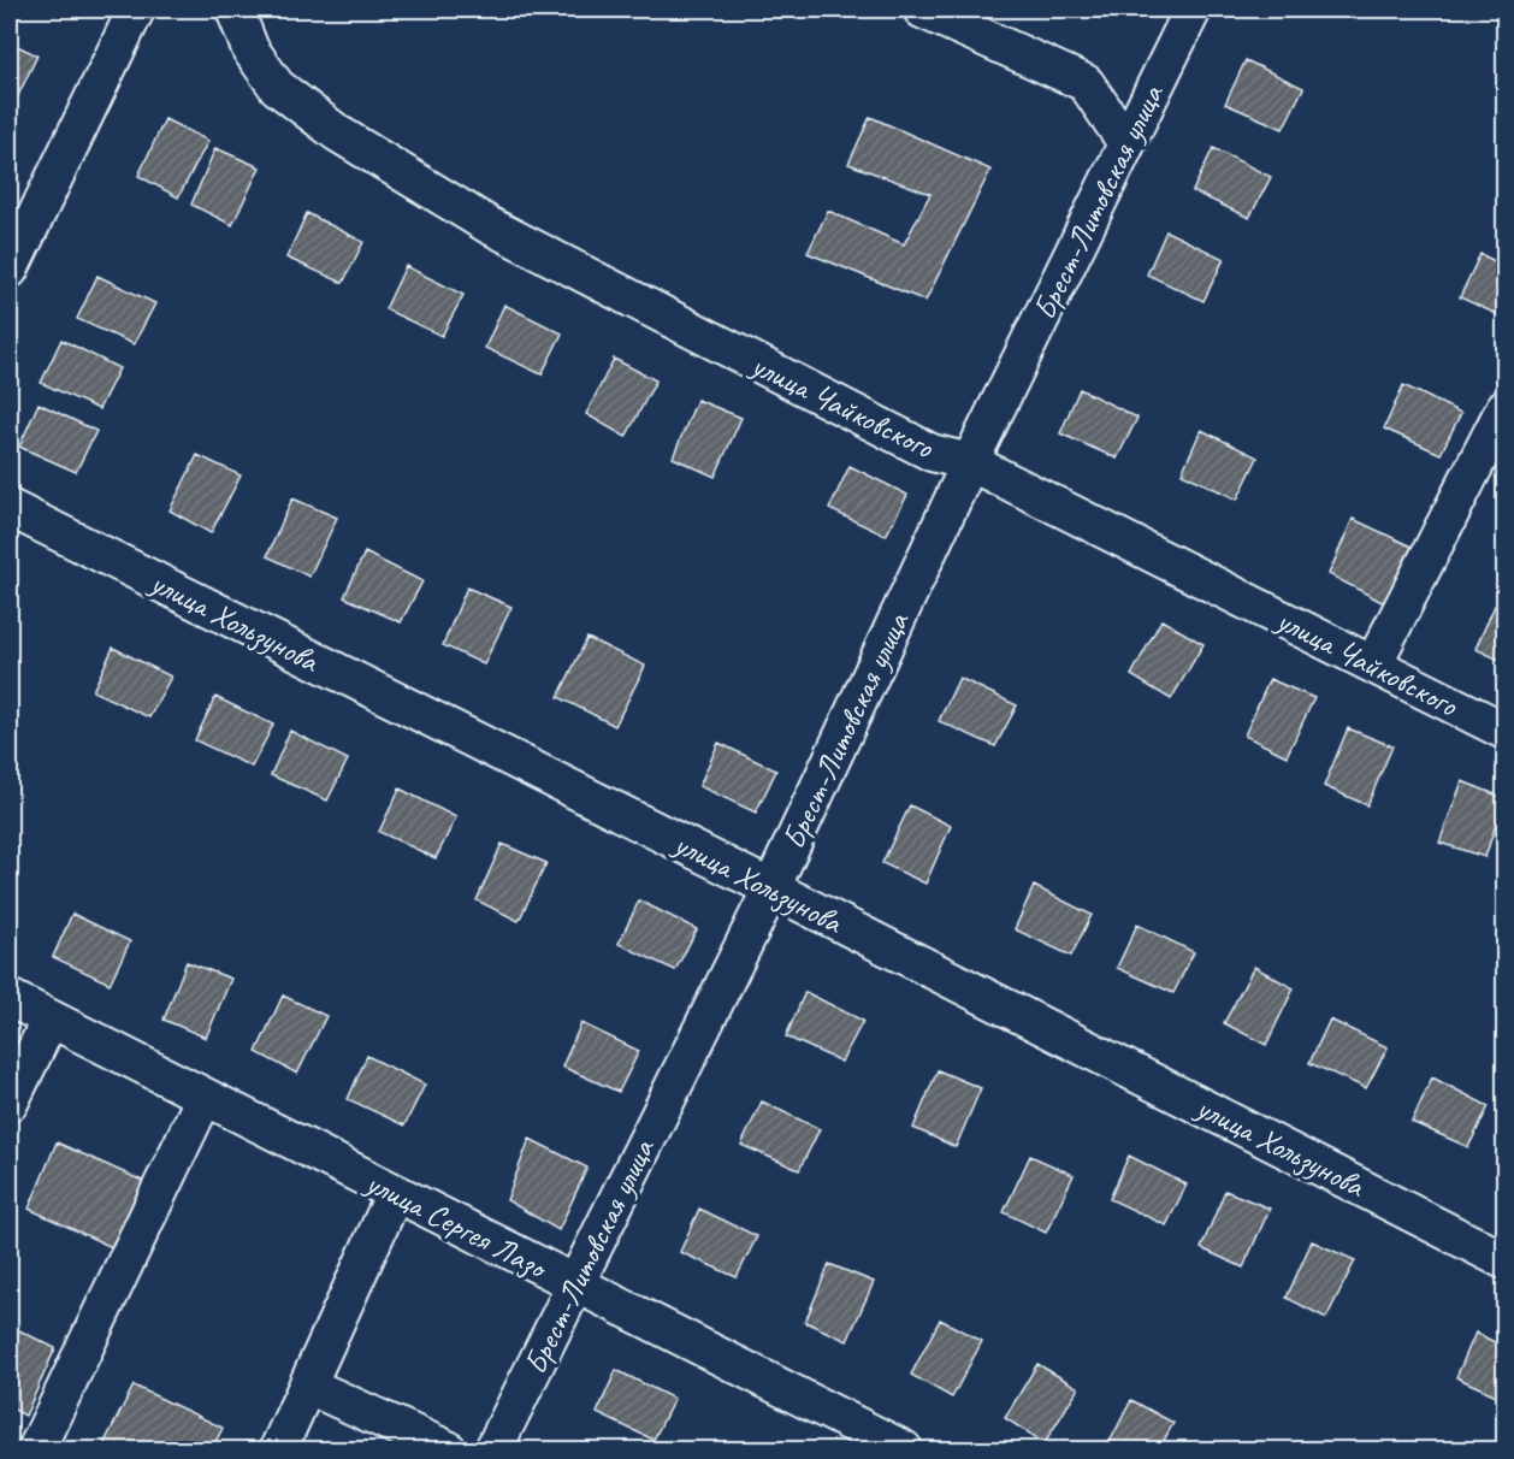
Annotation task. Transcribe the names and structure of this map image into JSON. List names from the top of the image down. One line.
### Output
{"streets":{"street":["Брест-Литовская улица","улица Чайковского","улица Хользунова","улица Сергея Лазо"]},"crossings":[["Брест-Литовская улица","улица Чайковского"],["Брест-Литовская улица","улица Хользунова"],["Брест-Литовская улица","улица Сергея Лазо"]]}
